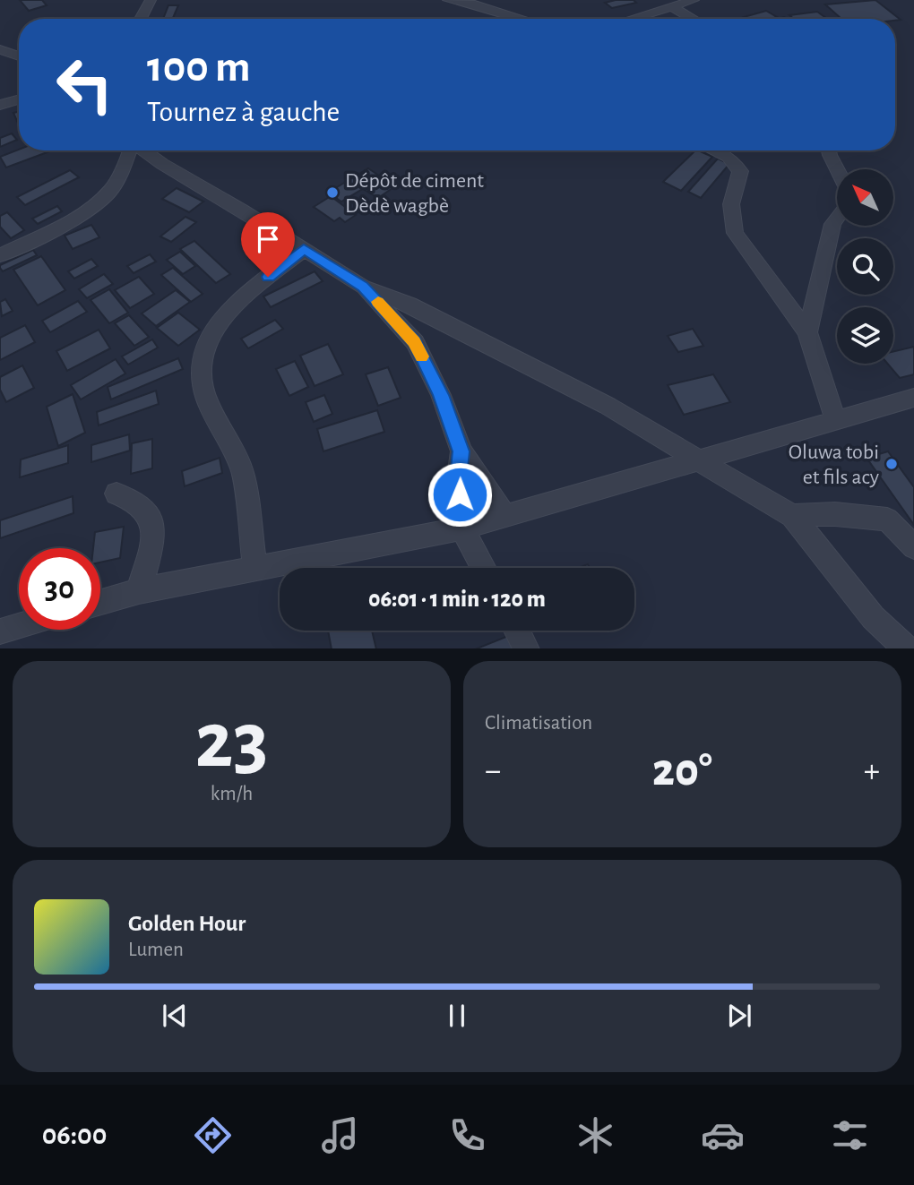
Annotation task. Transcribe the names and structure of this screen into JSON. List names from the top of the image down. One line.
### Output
{"places":["Dépôt de ciment Dèdè wagbè","Oluwa tobi et fils acy"],"north":"top left","page":{"turn":["100 m","Tournez à gauche"],"limit":"30","trip":"06:01 · 1 min · 120 m","tile":[["23","km/h"],"Climatisation"],"heat":["−","20°","+"],"song":["Golden Hour","Lumen"],"tabs":"06:00"}}
